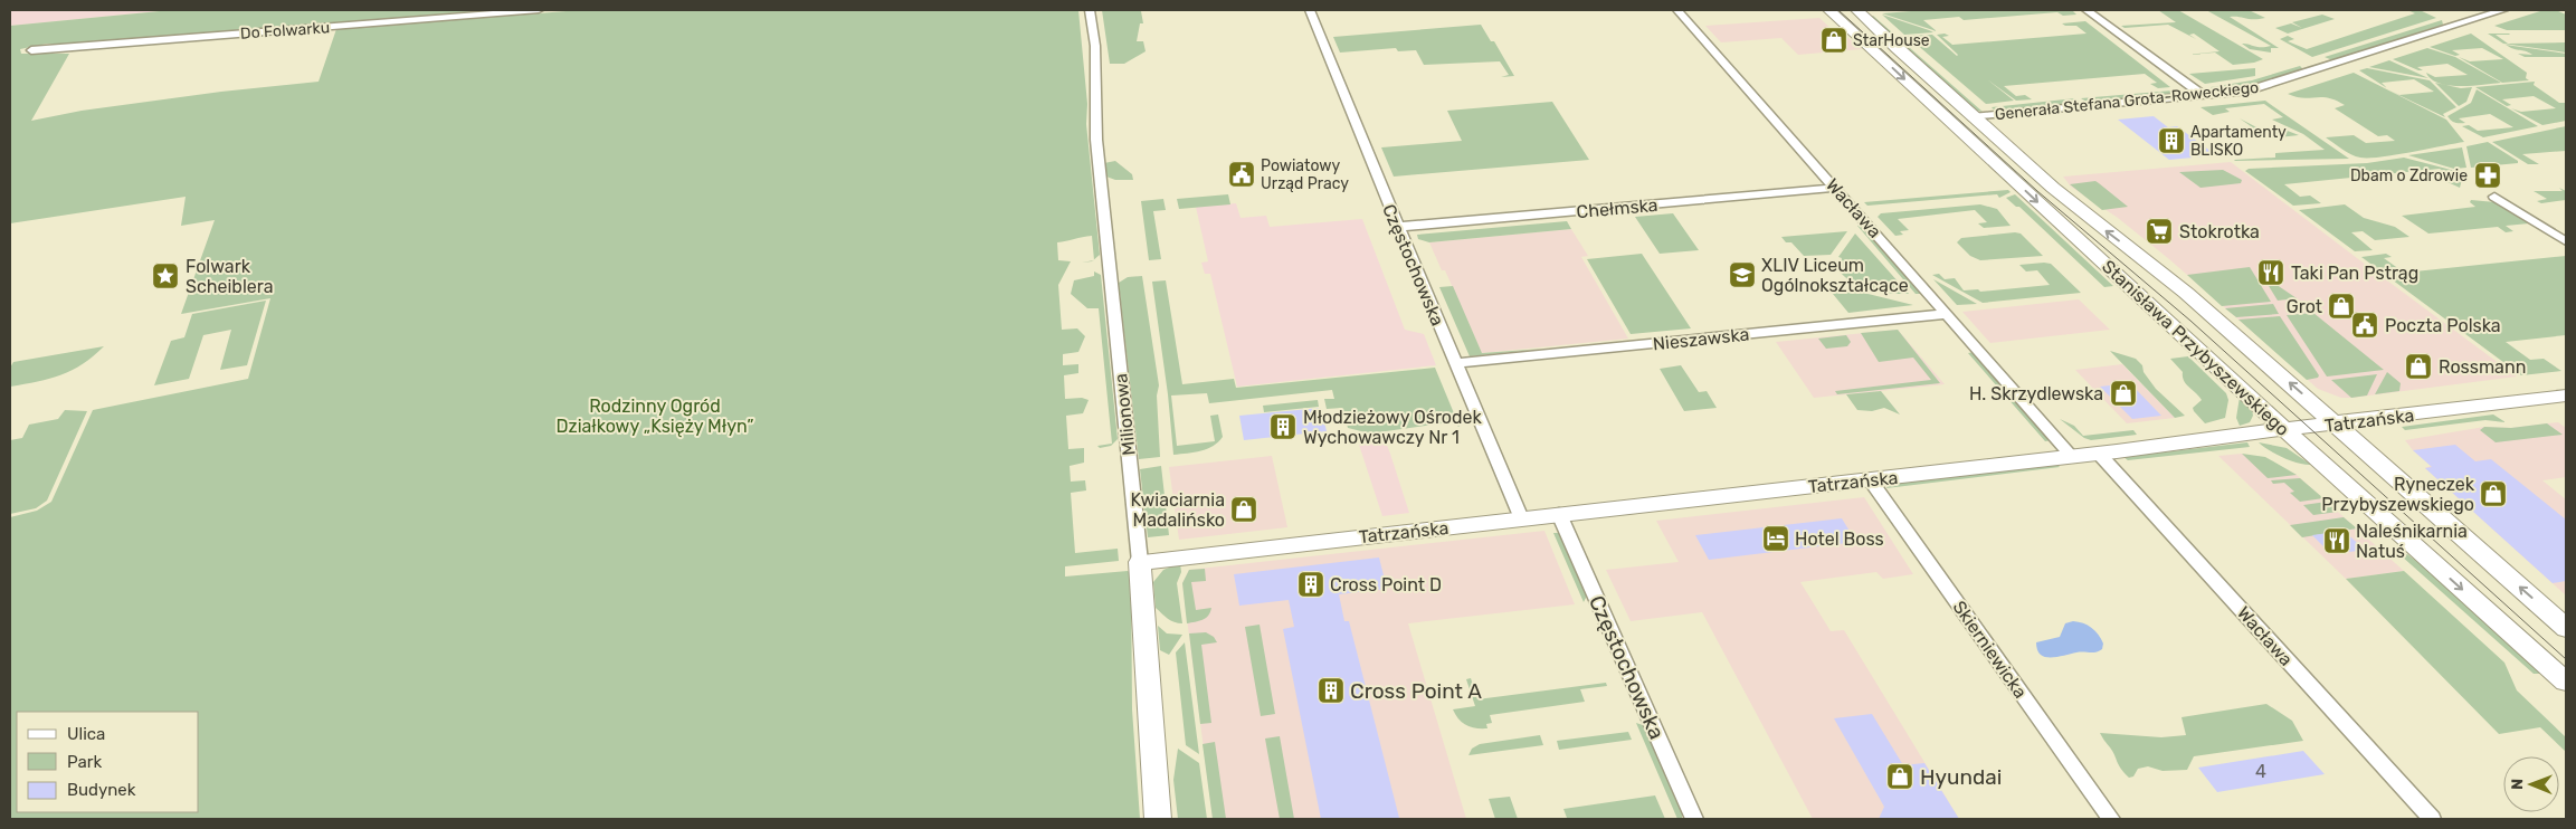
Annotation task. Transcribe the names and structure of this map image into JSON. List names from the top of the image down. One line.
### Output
{"streets":{"main road":["Stanisława Przybyszewskiego","Milionowa","Tatrzańska"],"street":["Do Folwarku","Generała Stefana Grota-Roweckiego","Chełmska","Wacława","Częstochowska","Nieszawska","Skierniewicka"]},"crossings":[["Generała Stefana Grota-Roweckiego","Stanisława Przybyszewskiego"],["Chełmska","Wacława"],["Chełmska","Częstochowska"],["Wacława","Nieszawska"],["Wacława","Tatrzańska"],["Częstochowska","Nieszawska"],["Częstochowska","Tatrzańska"],["Stanisława Przybyszewskiego","Tatrzańska"],["Milionowa","Tatrzańska"],["Tatrzańska","Skierniewicka"]],"parks":["Rodzinny Ogród Działkowy „Księży Młyn”"],"places":{"shop":["StarHouse","Grot","Rossmann","H. Skrzydlewska","Ryneczek Przybyszewskiego","Kwiaciarnia Madalińsko","Hyundai"],"building":["Apartamenty BLISKO","Młodzieżowy Ośrodek Wychowawczy Nr 1","Cross Point D","Cross Point A"],"public building":["Powiatowy Urząd Pracy","Poczta Polska"],"pharmacy":["Dbam o Zdrowie"],"supermarket":["Stokrotka"],"restaurant":["Taki Pan Pstrąg","Naleśnikarnia Natuś"],"school or university":["XLIV Liceum Ogólnokształcące"],"place":["Folwark Scheiblera"],"hotel":["Hotel Boss"]},"house_numbers":["4"],"legend":["Ulica","Park","Budynek"],"north":"left"}
